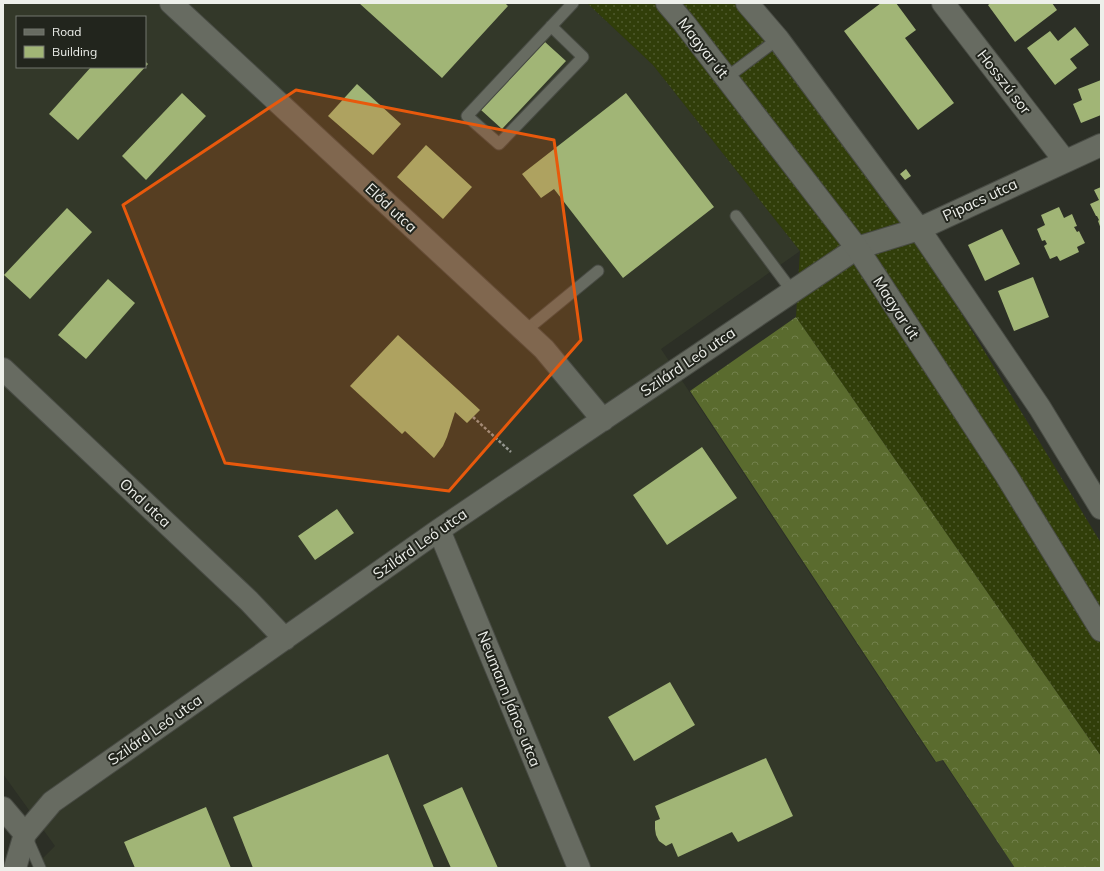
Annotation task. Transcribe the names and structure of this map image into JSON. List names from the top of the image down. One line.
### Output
{"streets":{"street":["Magyar út","Hosszú sor","Pipacs utca","Előd utca","Szilárd Leó utca","Ond utca","Neumann János utca"]},"crossings":[["Magyar út","Pipacs utca"],["Magyar út","Szilárd Leó utca"],["Hosszú sor","Pipacs utca"],["Pipacs utca","Szilárd Leó utca"],["Előd utca","Szilárd Leó utca"],["Szilárd Leó utca","Ond utca"],["Szilárd Leó utca","Neumann János utca"]],"legend":["Road","Building"]}
